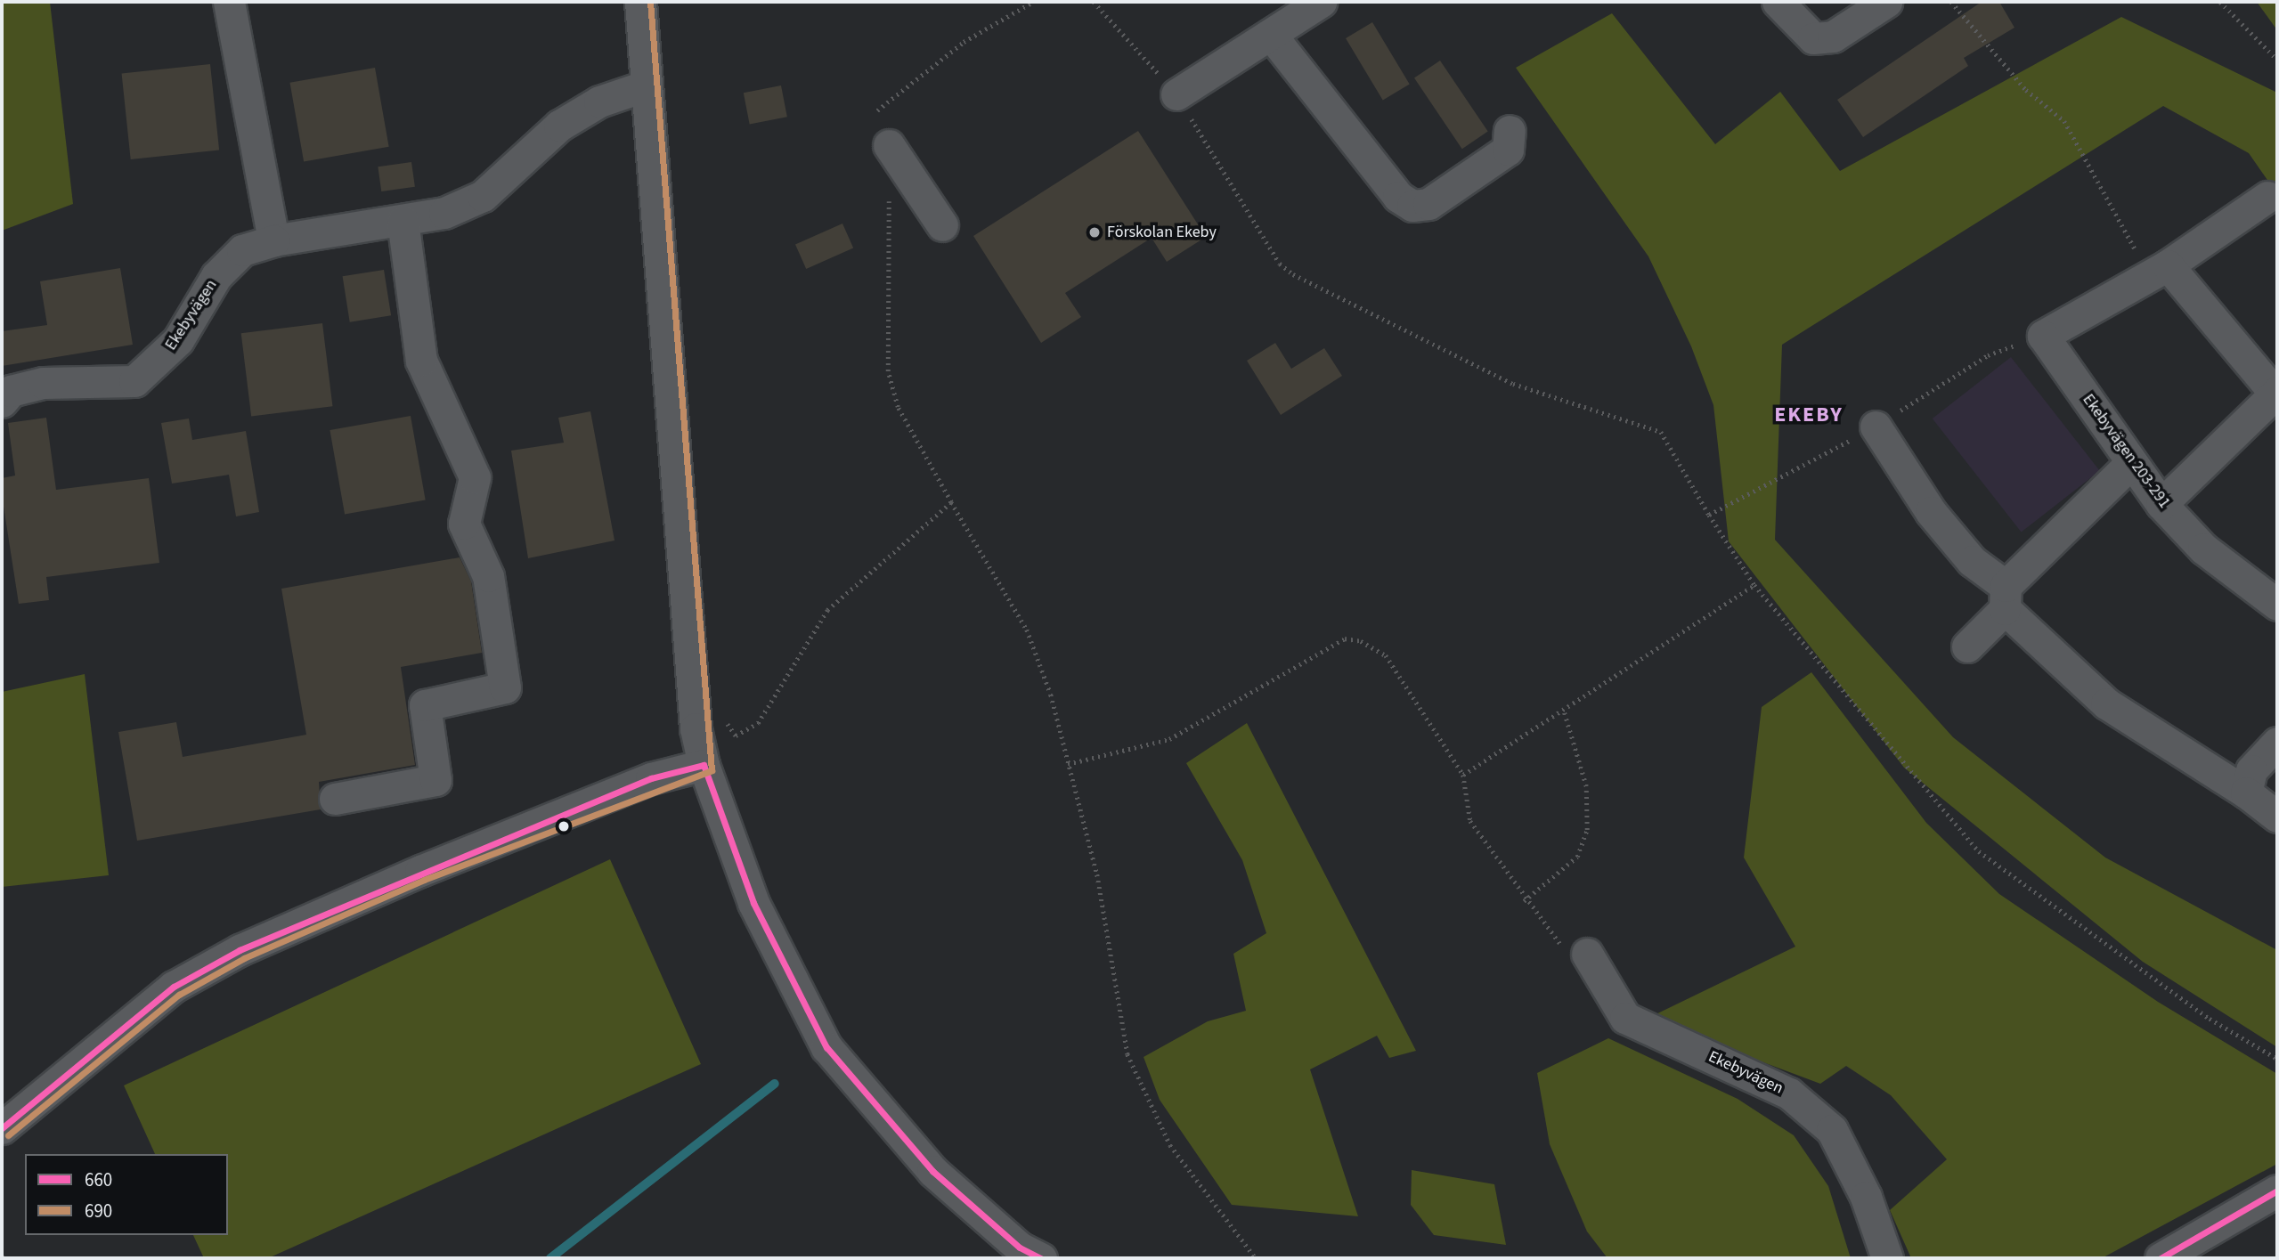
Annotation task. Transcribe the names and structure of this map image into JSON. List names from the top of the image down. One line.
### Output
{"streets":{"street":["Ekebyvägen","Ekebyvägen 203-291"]},"districts":["EKEBY"],"places":["Förskolan Ekeby"],"lines":["transit line 690","transit line 660"],"legend":["660","690"]}
